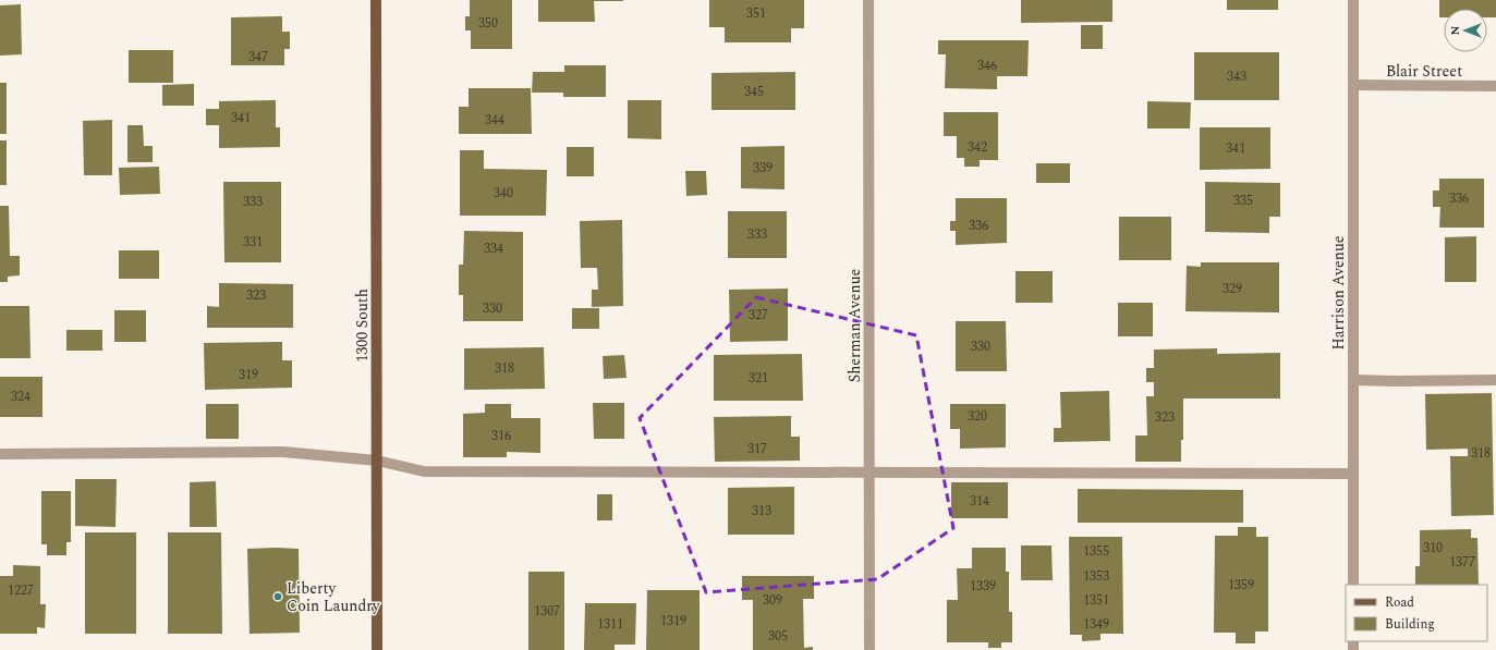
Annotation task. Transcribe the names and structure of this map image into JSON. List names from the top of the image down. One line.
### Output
{"streets":{"main road":["1300 South"],"street":["Blair Street","Harrison Avenue","Sherman Avenue"]},"crossings":[["Blair Street","Harrison Avenue"]],"places":["Liberty Coin Laundry"],"house_numbers":["351","350","347","346","343","345","341","344","342","341","339","340","336","335","333","336","333","331","334","329","323","330","327","330","318","319","321","324","320","323","316","317","318","314","313","310","1355","1377","1353","1359","1339","1227","309","1351","1307","1319","1311","1349","305"],"legend":["Road","Building"],"north":"left"}
